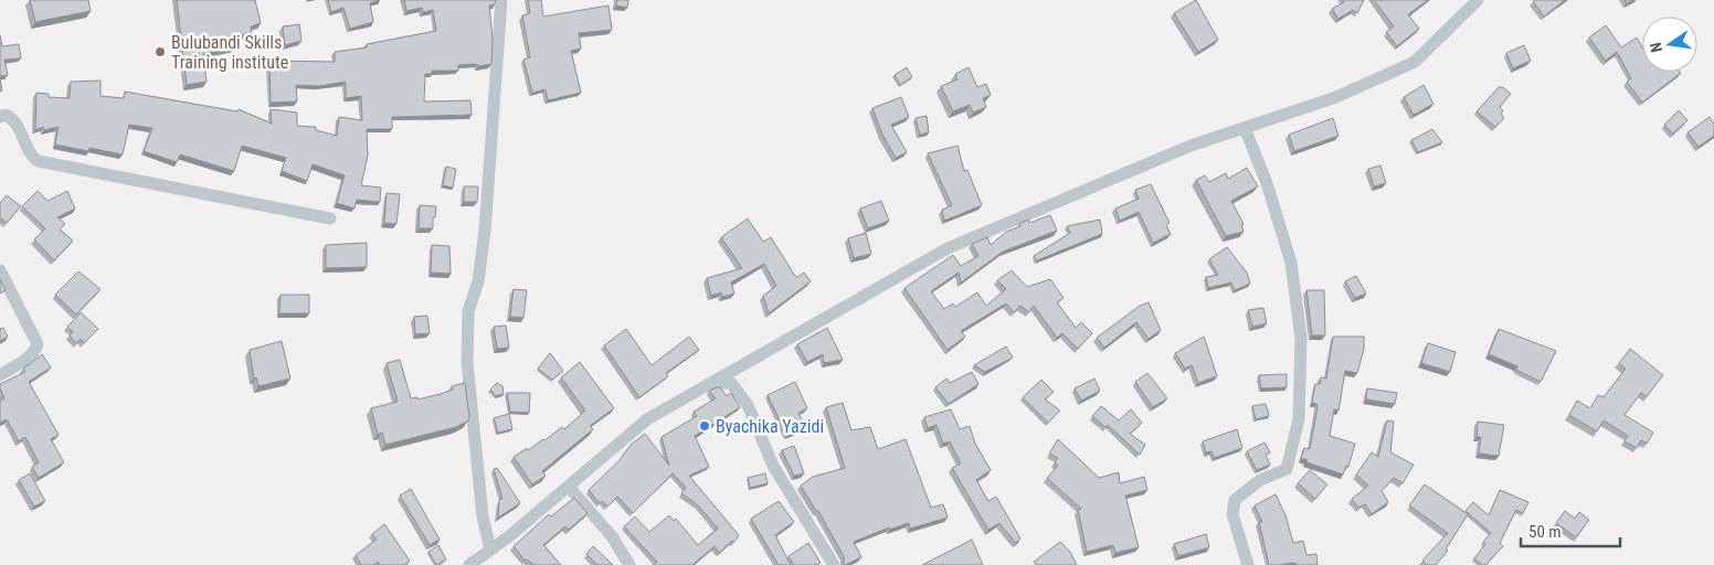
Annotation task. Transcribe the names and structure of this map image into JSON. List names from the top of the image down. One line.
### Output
{"places":["Bulubandi Skills Training institute","Byachika Yazidi"],"scale_bar":"50 m","north":"left"}
